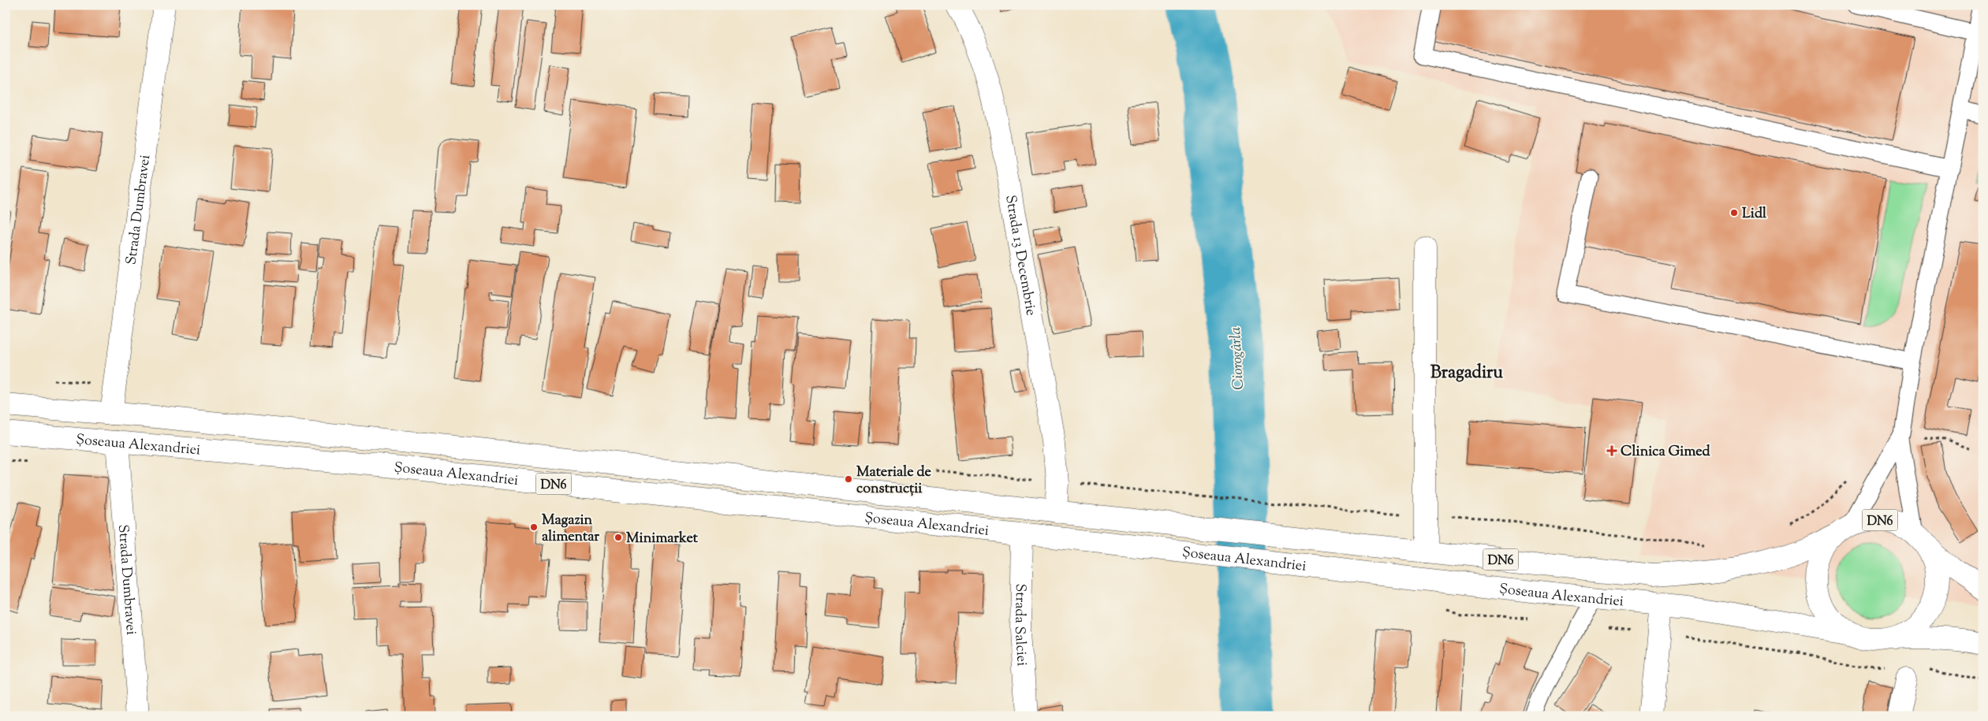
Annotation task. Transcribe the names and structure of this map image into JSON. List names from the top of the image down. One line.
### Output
{"streets":{"main road":["Strada Dumbravei","Strada 13 Decembrie","Șoseaua Alexandriei","DN6","Strada Salciei"]},"crossings":[["Strada Dumbravei","Șoseaua Alexandriei"],["Strada 13 Decembrie","Șoseaua Alexandriei"],["Șoseaua Alexandriei","Strada Salciei"]],"districts":["Bragadiru"],"water":["Ciorogârla"],"places":{"other":["Lidl","Materiale de construcții","Magazin alimentar","Minimarket"],"health":["Clinica Gimed"]}}
